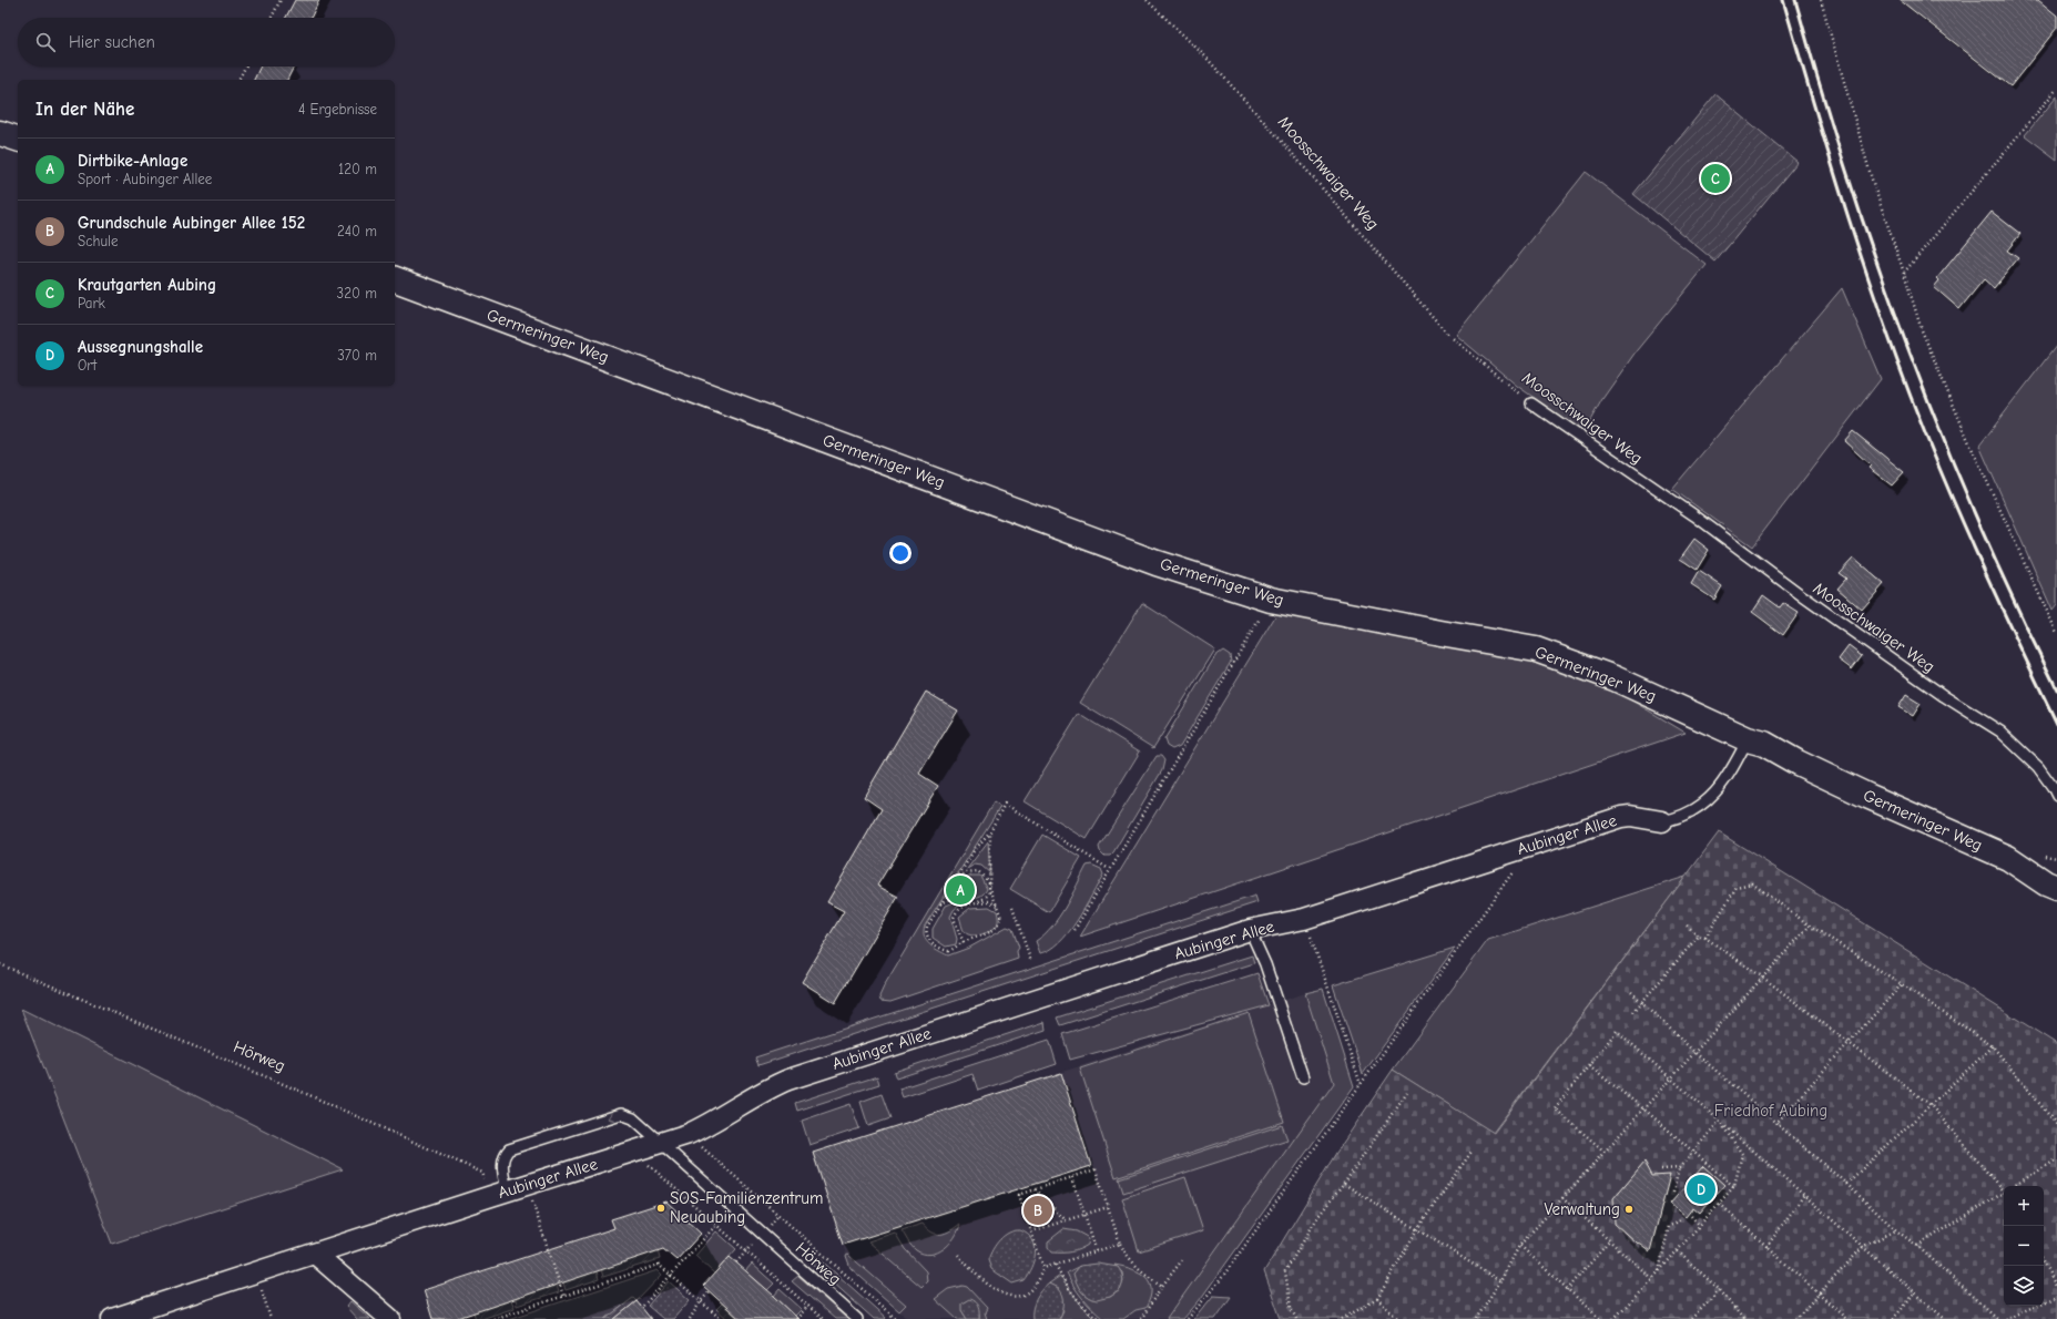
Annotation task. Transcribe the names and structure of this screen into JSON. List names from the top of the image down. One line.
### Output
{"streets":{"street":["Germeringer Weg","Aubinger Allee"],"lane":["Moosschwaiger Weg","Hörweg"]},"crossings":[["Aubinger Allee","Hörweg"]],"parks":["Friedhof Aubing"],"places":["SOS-Familienzentrum Neuaubing","Verwaltung"],"page":{"search":"Hier suchen","heading":["In der Nähe","4 Ergebnisse"],"list":[{"mark":"A","name":"Dirtbike-Anlage","note":"Sport · Aubinger Allee","value":"120 m"},{"mark":"B","name":"Grundschule Aubinger Allee 152","note":"Schule","value":"240 m"},{"mark":"C","name":"Krautgarten Aubing","note":"Park","value":"320 m"},{"mark":"D","name":"Aussegnungshalle","note":"Ort","value":"370 m"}],"pins":["C","A","D","B"],"map_buttons":["+","−"]}}
